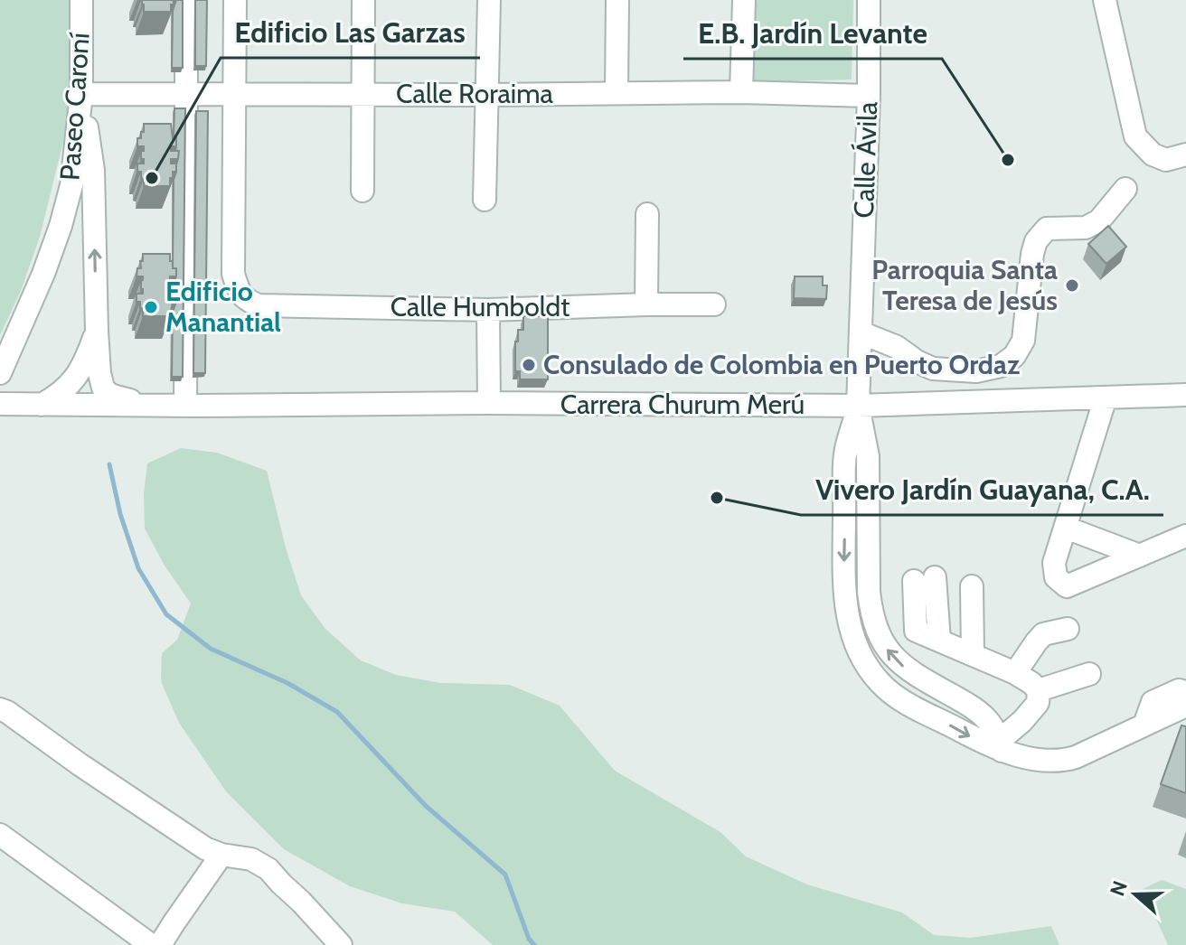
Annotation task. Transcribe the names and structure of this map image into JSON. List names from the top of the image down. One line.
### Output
{"streets":{"street":["Calle Roraima","Paseo Caroní","Calle Ávila","Calle Humboldt","Carrera Churum Merú"]},"crossings":[["Calle Roraima","Paseo Caroní"],["Calle Roraima","Calle Ávila"],["Calle Roraima","Calle Humboldt"],["Calle Ávila","Carrera Churum Merú"]],"places":["E.B. Jardín Levante","Edificio Las Garzas","Parroquia Santa Teresa de Jesús","Edificio Manantial","Consulado de Colombia en Puerto Ordaz","Vivero Jardín Guayana, C.A."],"north":"left"}
